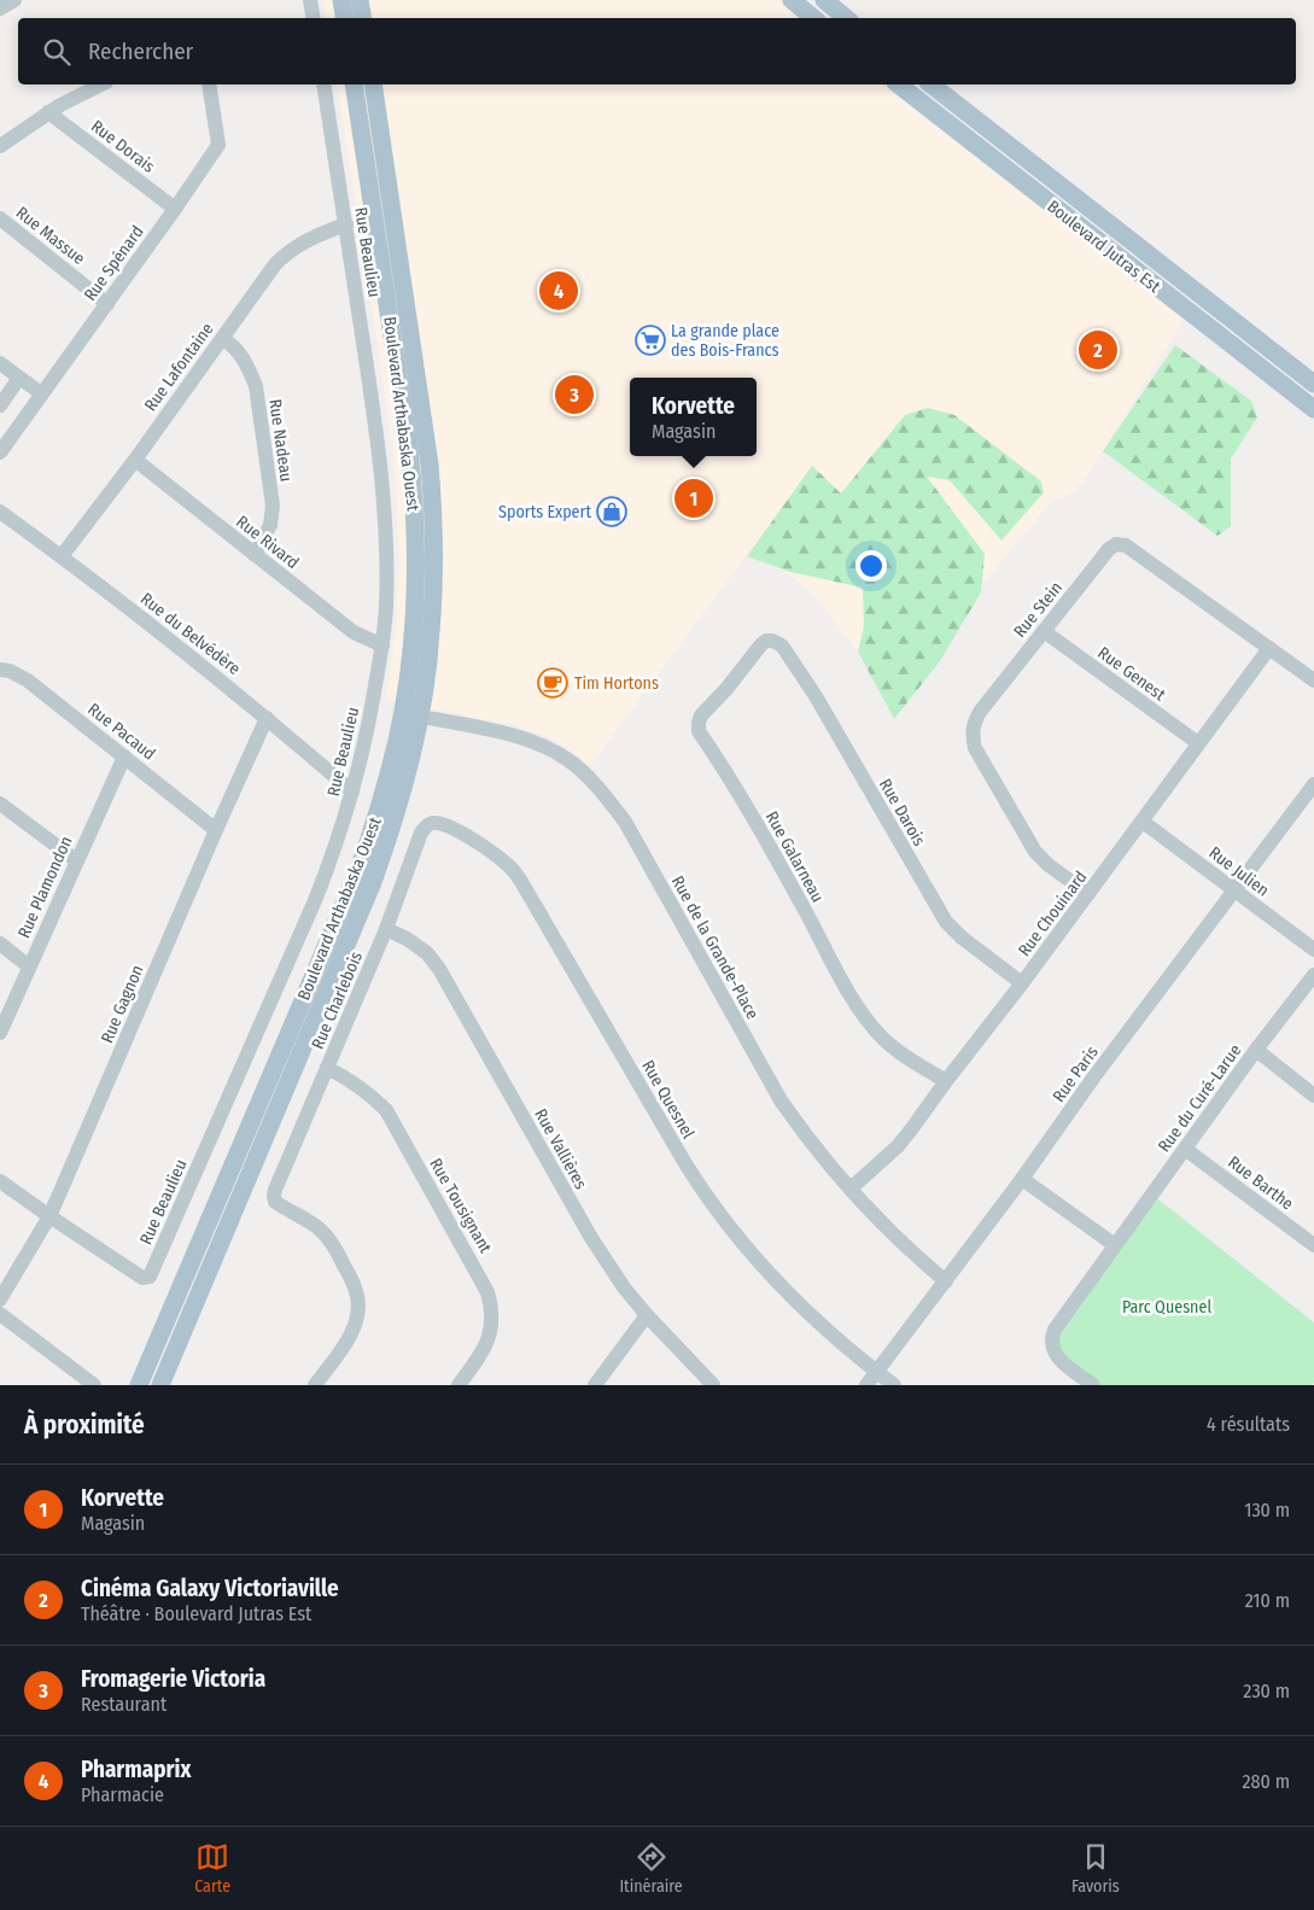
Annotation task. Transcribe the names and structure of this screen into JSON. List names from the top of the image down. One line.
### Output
{"streets":{"main road":["Boulevard Jutras Est","Boulevard Arthabaska Ouest"],"street":["Rue Dorais","Rue Massue","Rue Beaulieu","Rue Spénard","Rue Lafontaine","Rue Nadeau","Rue Rivard","Rue Stein","Rue du Belvédère","Rue Genest","Rue Pacaud","Rue Darois","Rue Galarneau","Rue Julien","Rue Plamondon","Rue Chouinard","Rue de la Grande-Place","Rue Charlebois","Rue Gagnon","Rue Paris","Rue du Curé-Larue","Rue Quesnel","Rue Vallières","Rue Barthe","Rue Tousignant"]},"crossings":[["Rue Dorais","Rue Spénard"],["Rue Massue","Rue Spénard"],["Rue Beaulieu","Rue Lafontaine"],["Rue Beaulieu","Rue Rivard"],["Rue Beaulieu","Rue du Belvédère"],["Rue Beaulieu","Rue Gagnon"],["Rue Lafontaine","Rue Nadeau"],["Rue Lafontaine","Rue Rivard"],["Rue Lafontaine","Rue du Belvédère"],["Boulevard Arthabaska Ouest","Rue de la Grande-Place"],["Rue Nadeau","Rue Rivard"],["Rue Stein","Rue Genest"],["Rue Stein","Rue Chouinard"],["Rue du Belvédère","Rue Gagnon"],["Rue Genest","Rue Chouinard"],["Rue Pacaud","Rue Plamondon"],["Rue Pacaud","Rue Gagnon"],["Rue Darois","Rue Galarneau"],["Rue Darois","Rue Chouinard"],["Rue Galarneau","Rue Chouinard"],["Rue Julien","Rue Chouinard"],["Rue Julien","Rue Paris"],["Rue Chouinard","Rue de la Grande-Place"],["Rue de la Grande-Place","Rue Paris"],["Rue Charlebois","Rue Quesnel"],["Rue Charlebois","Rue Vallières"],["Rue Charlebois","Rue Tousignant"],["Rue Paris","Rue Quesnel"],["Rue du Curé-Larue","Rue Barthe"]],"parks":["Parc Quesnel"],"places":{"supermarket":["La grande place des Bois-Francs"],"shop":["Sports Expert"],"cafe":["Tim Hortons"]},"page":{"search":"Rechercher","pins":["4","2","3","1"],"popup":["Korvette","Magasin"],"heading":["À proximité","4 résultats"],"list":[{"mark":"1","name":"Korvette","note":"Magasin","value":"130 m"},{"mark":"2","name":"Cinéma Galaxy Victoriaville","note":"Théâtre · Boulevard Jutras Est","value":"210 m"},{"mark":"3","name":"Fromagerie Victoria","note":"Restaurant","value":"230 m"},{"mark":"4","name":"Pharmaprix","note":"Pharmacie","value":"280 m"}],"nav":["Carte","Itinéraire","Favoris"]}}
